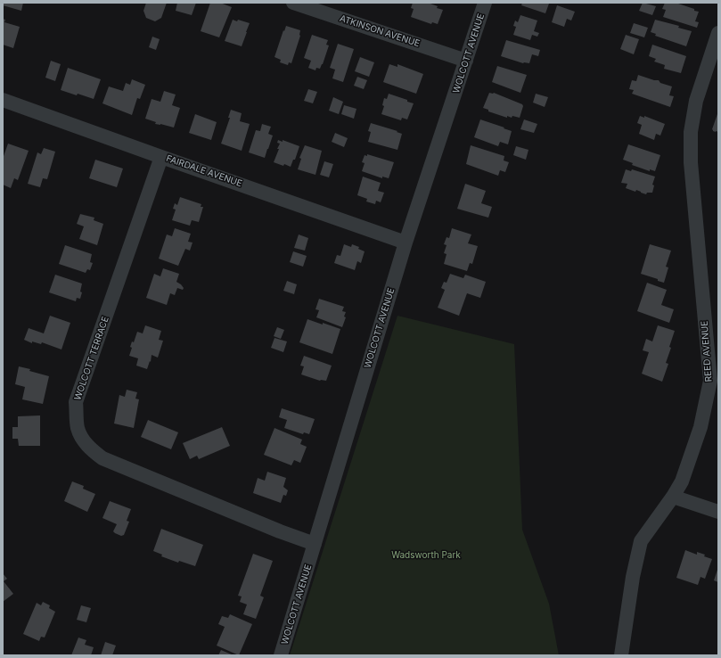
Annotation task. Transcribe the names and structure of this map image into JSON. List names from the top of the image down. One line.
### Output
{"streets":{"street":["ATKINSON AVENUE","WOLCOTT AVENUE","FAIRDALE AVENUE","REED AVENUE","WOLCOTT TERRACE"]},"crossings":[["ATKINSON AVENUE","WOLCOTT AVENUE"],["WOLCOTT AVENUE","FAIRDALE AVENUE"],["WOLCOTT AVENUE","WOLCOTT TERRACE"],["FAIRDALE AVENUE","WOLCOTT TERRACE"]],"parks":["Wadsworth Park"]}
